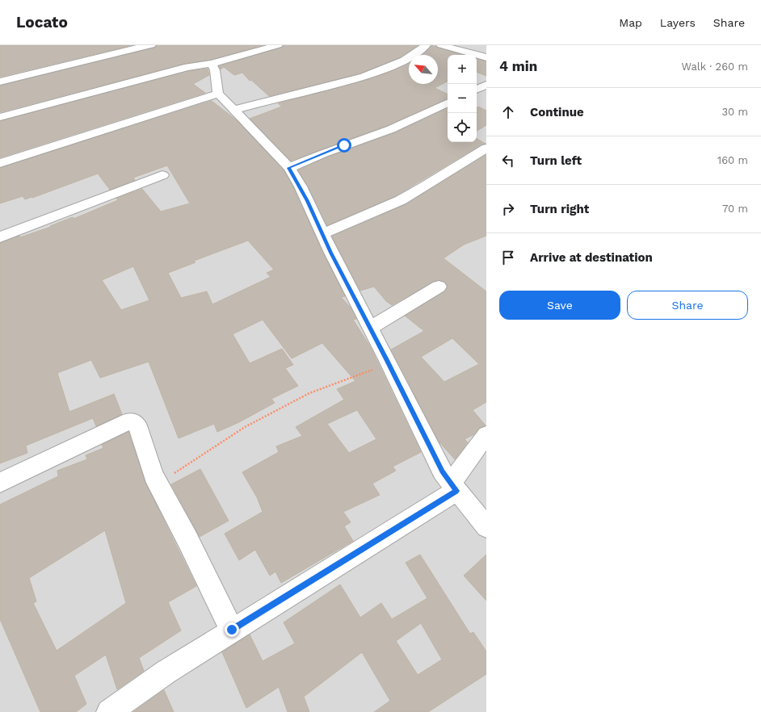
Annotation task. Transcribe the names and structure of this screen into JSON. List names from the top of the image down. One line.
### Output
{"north":"top left","page":{"header":"Locato","nav":["Map","Layers","Share"],"heading":["4 min","Walk · 260 m"],"map_buttons":["+","−"],"list":[["Continue","30 m"],["Turn left","160 m"],["Turn right","70 m"],"Arrive at destination"],"buttons":["Save","Share"]}}
